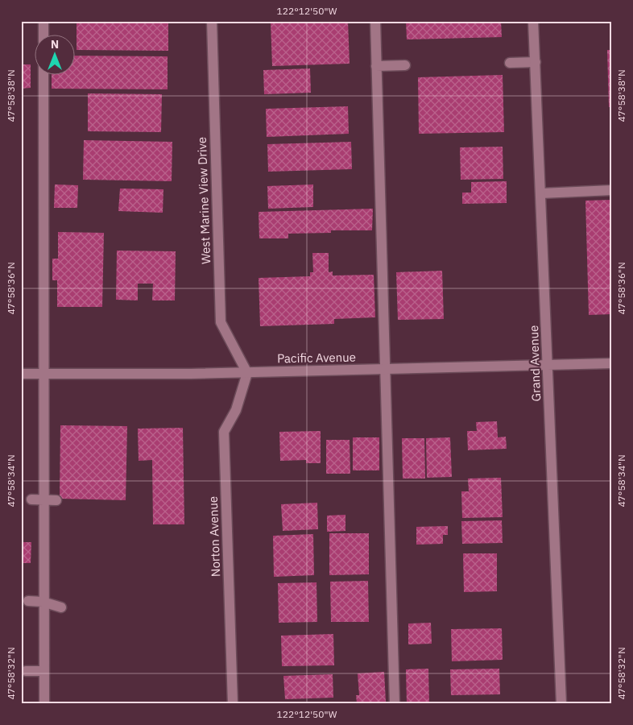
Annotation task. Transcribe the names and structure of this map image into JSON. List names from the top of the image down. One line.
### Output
{"streets":{"street":["West Marine View Drive","Pacific Avenue","Grand Avenue","Norton Avenue"]},"crossings":[["West Marine View Drive","Pacific Avenue"],["West Marine View Drive","Norton Avenue"],["Pacific Avenue","Grand Avenue"],["Pacific Avenue","Norton Avenue"]],"north":"top","coordinates":["122°12'50\"W","47°58'38\"N","47°58'36\"N","47°58'34\"N","47°58'32\"N"]}
